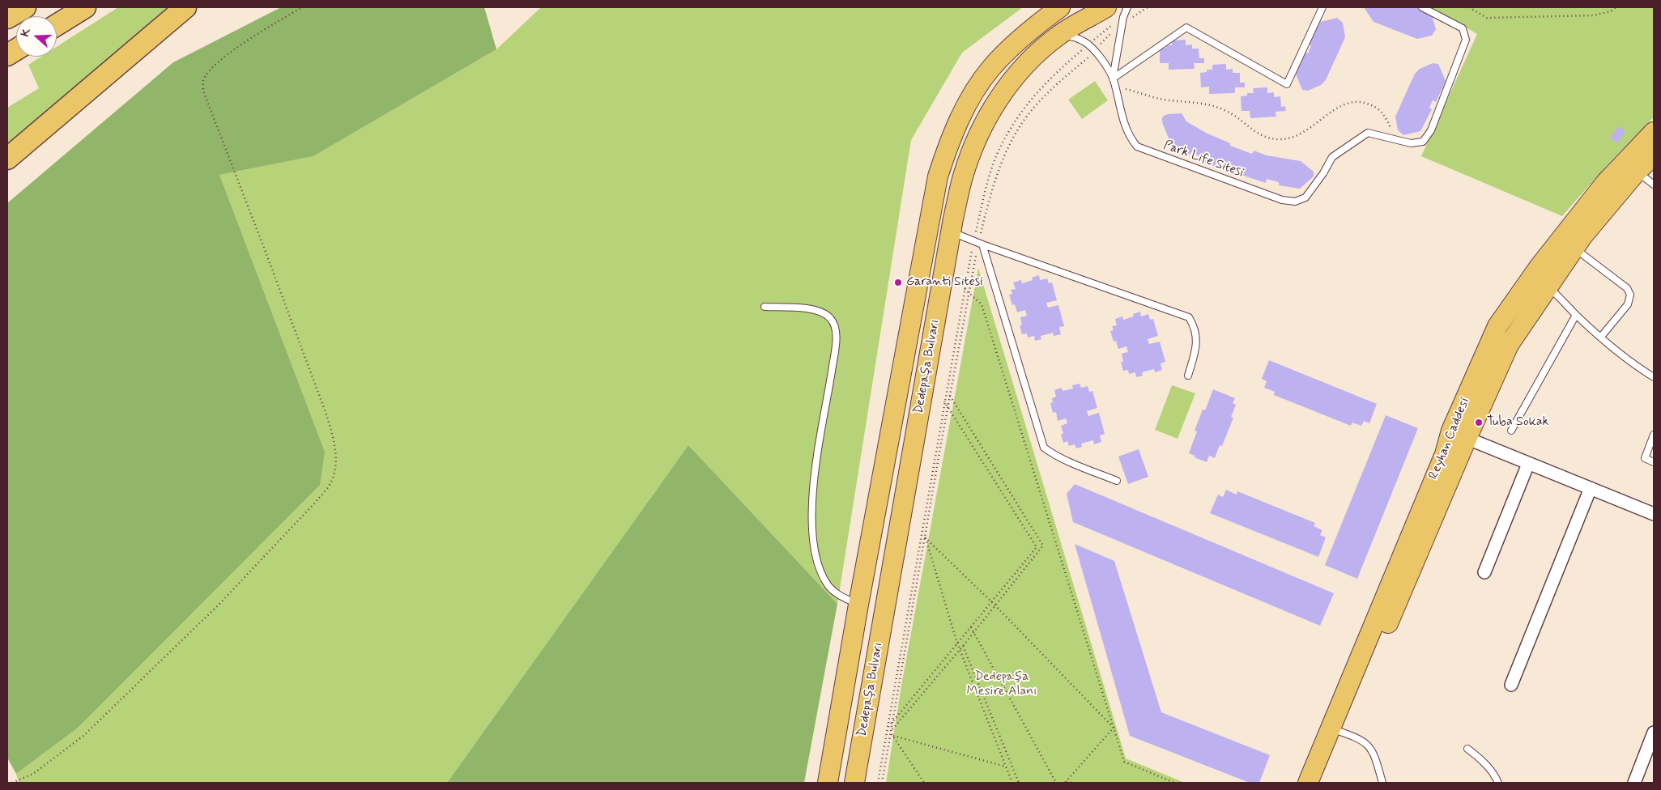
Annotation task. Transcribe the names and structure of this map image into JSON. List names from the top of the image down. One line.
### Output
{"streets":{"main road":["Dedepaşa Bulvarı","Reyhan Caddesi"],"lane":["Park Life Sitesi"]},"parks":["Dedepaşa Mesire Alanı"],"places":["Garanti Sitesi","Tuba Sokak"],"north":"left"}
